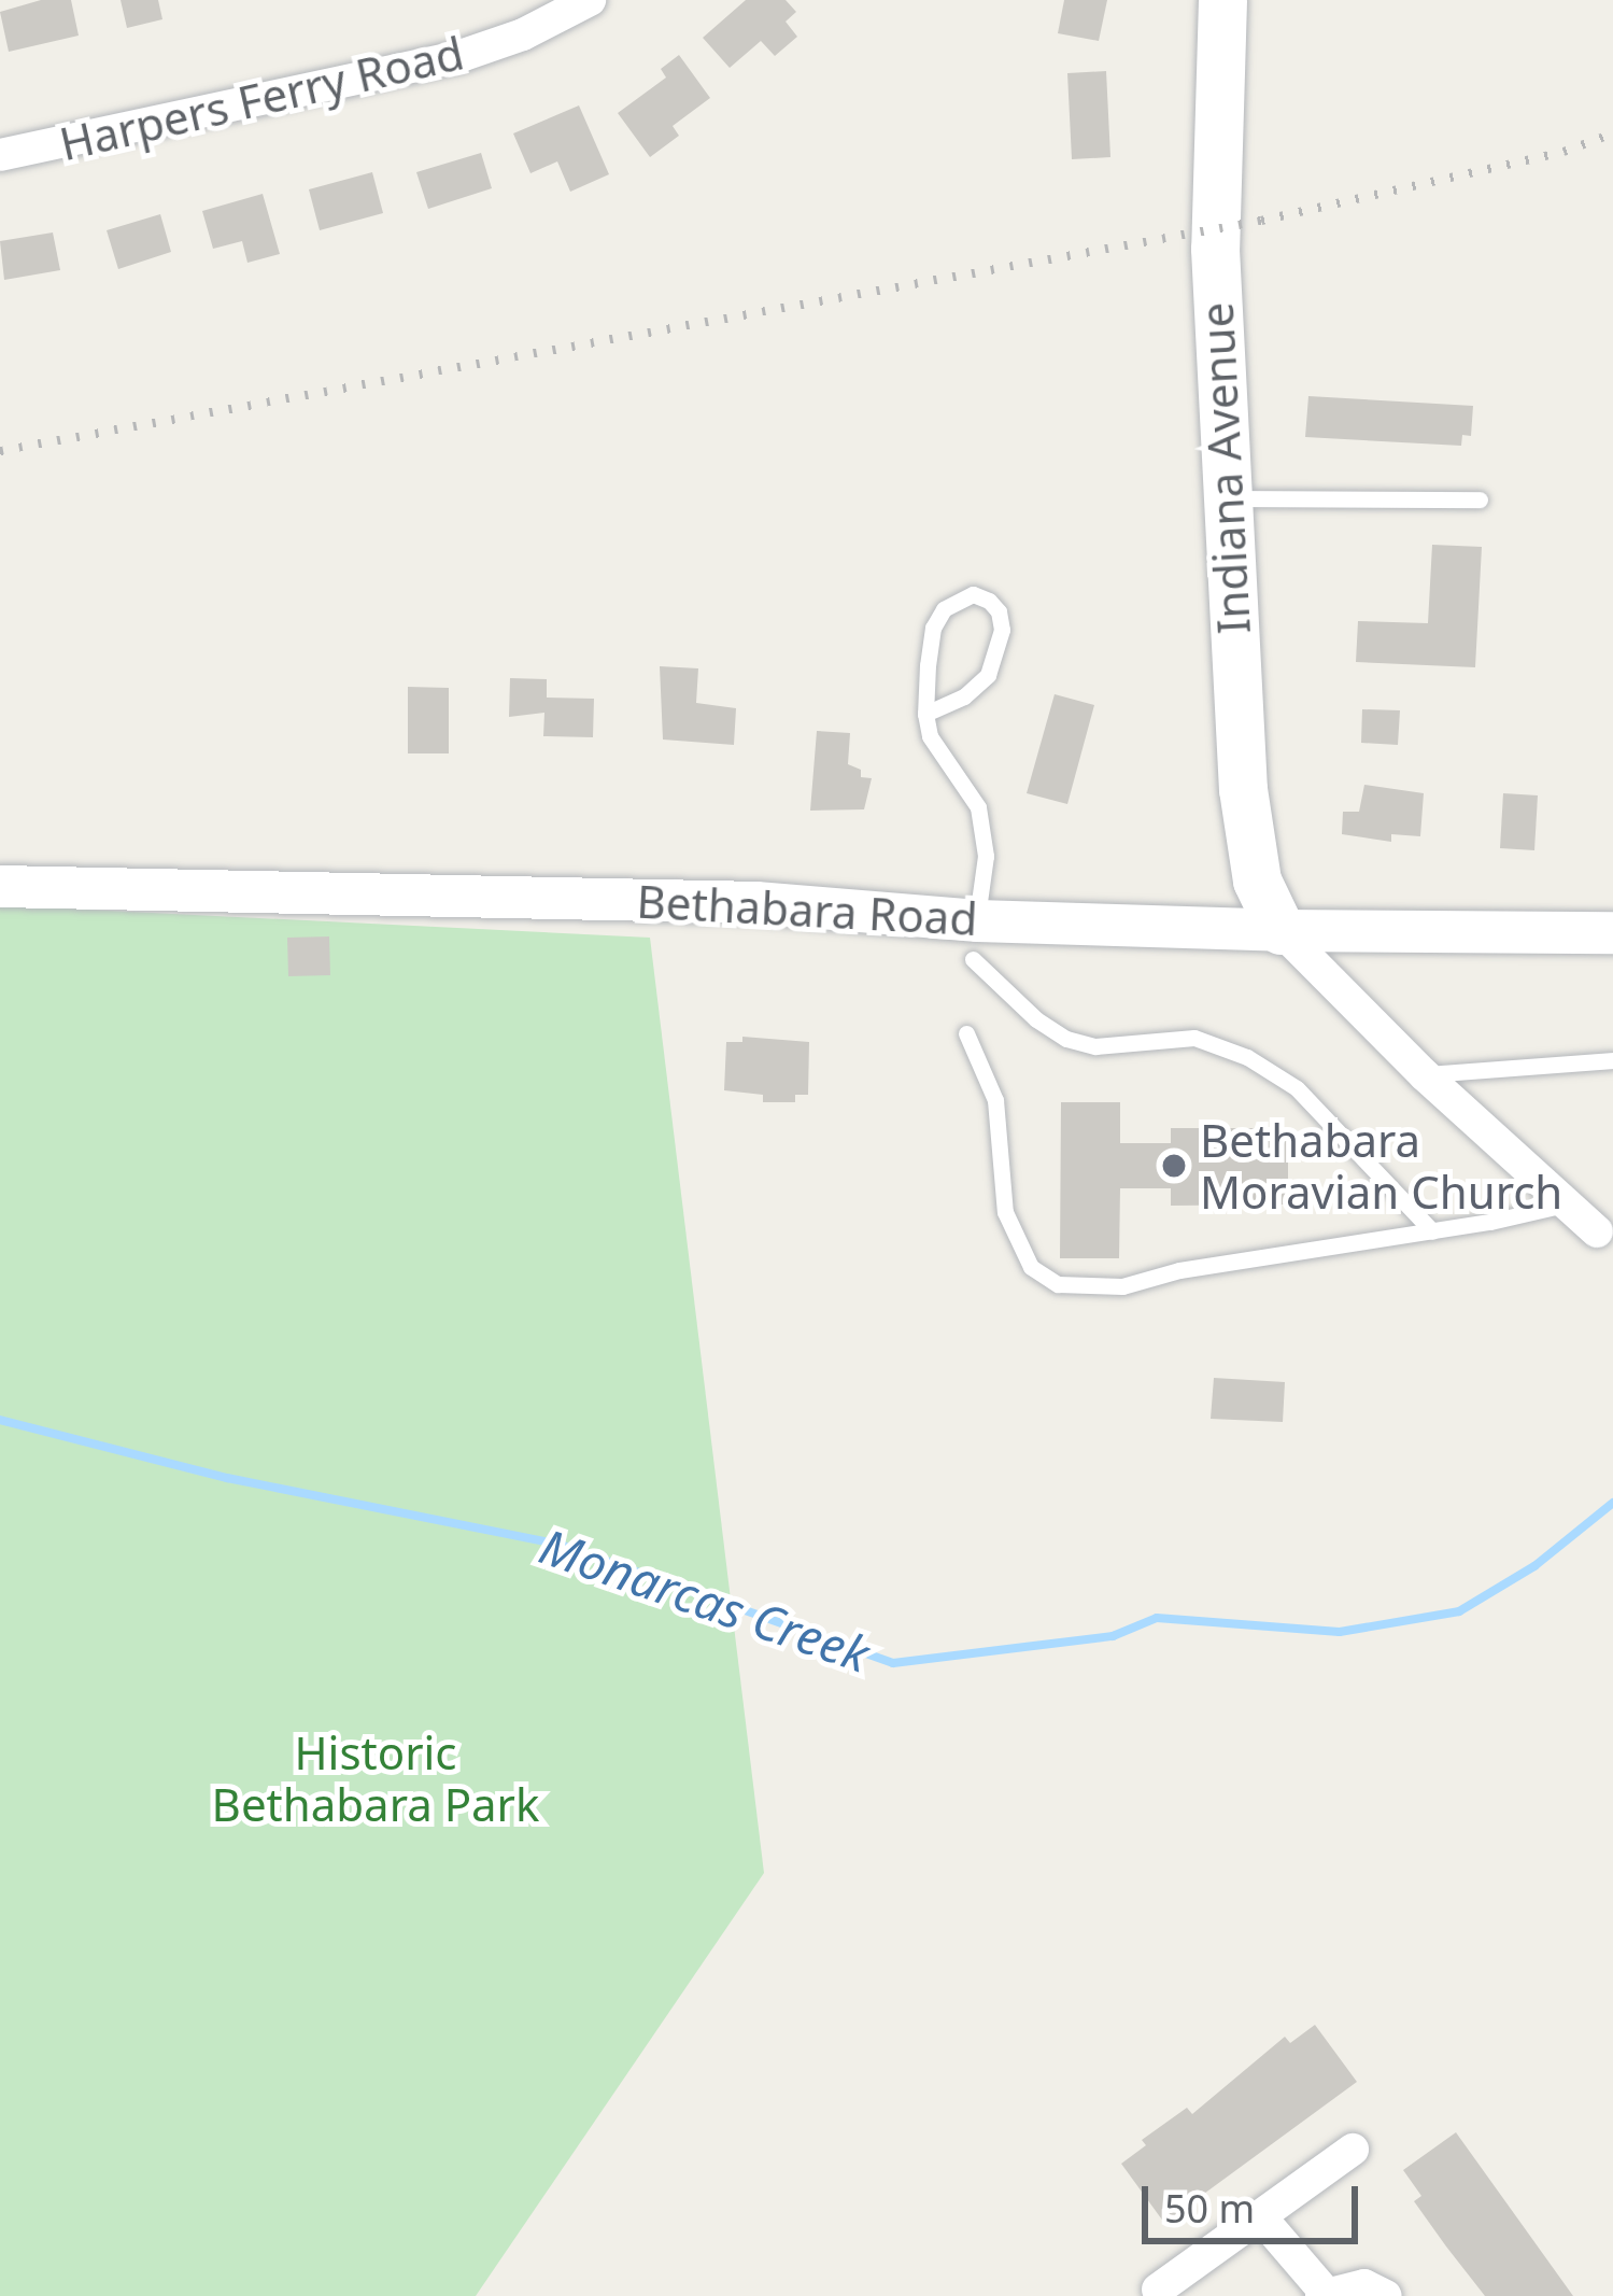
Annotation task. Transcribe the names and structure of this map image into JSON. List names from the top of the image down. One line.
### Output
{"streets":{"main road":["Indiana Avenue"],"street":["Harpers Ferry Road","Bethabara Road"]},"crossings":[["Indiana Avenue","Bethabara Road"]],"water":["Monarcas Creek"],"parks":["Historic Bethabara Park"],"places":["Bethabara Moravian Church"],"scale_bar":"50 m"}
